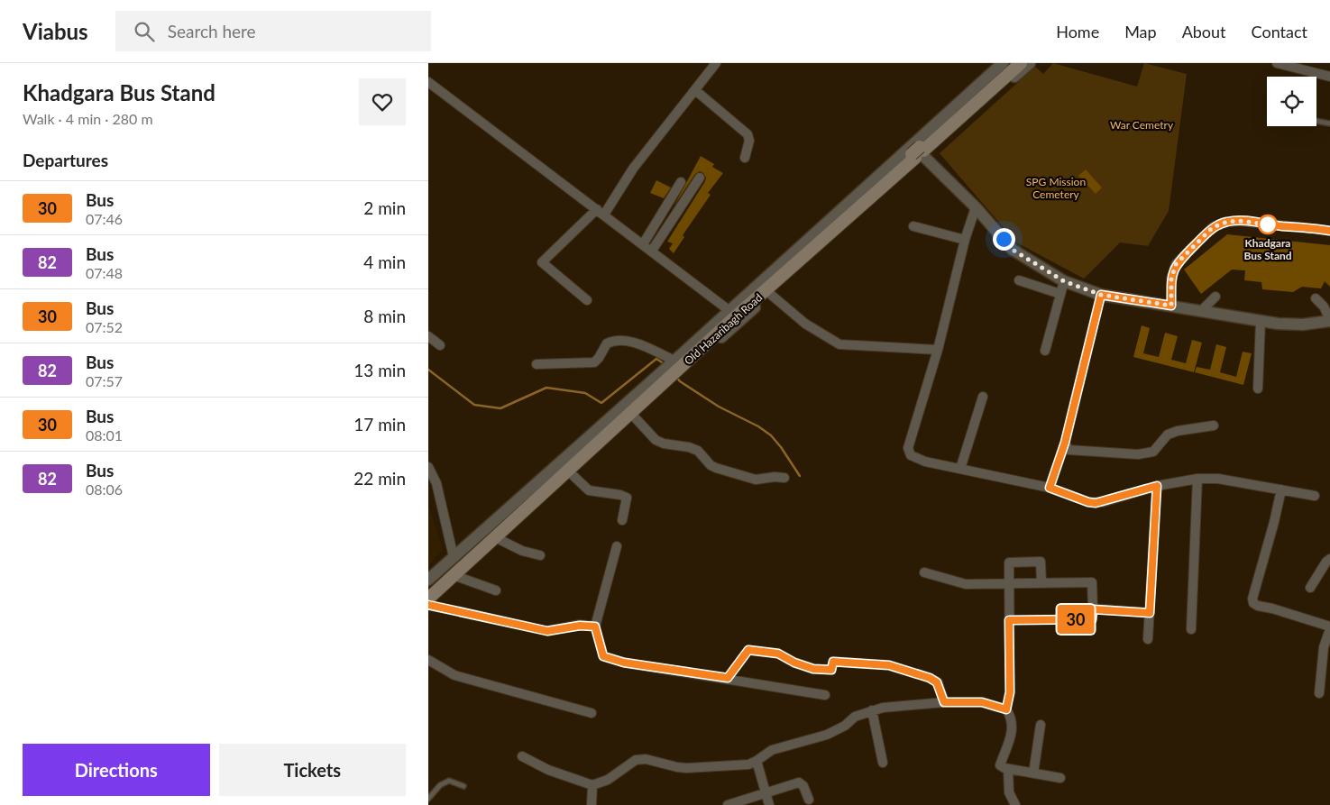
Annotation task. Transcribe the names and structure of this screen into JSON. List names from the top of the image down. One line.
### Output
{"streets":{"main road":["Old Hazaribagh Road"]},"parks":["War Cemetry","SPG Mission Cemetery"],"places":["Khadgara Bus Stand"],"lines":["bus line 30"],"page":{"header":"Viabus","search":"Search here","nav":["Home","Map","About","Contact"],"heading":[["Khadgara Bus Stand","Walk · 4 min · 280 m"],"Departures"],"on_map":"30","list":[{"mark":"30","name":"Bus","note":"07:46","value":"2 min"},{"mark":"82","name":"Bus","note":"07:48","value":"4 min"},{"mark":"30","name":"Bus","note":"07:52","value":"8 min"},{"mark":"82","name":"Bus","note":"07:57","value":"13 min"},{"mark":"30","name":"Bus","note":"08:01","value":"17 min"},{"mark":"82","name":"Bus","note":"08:06","value":"22 min"}],"buttons":["Directions","Tickets"]}}
